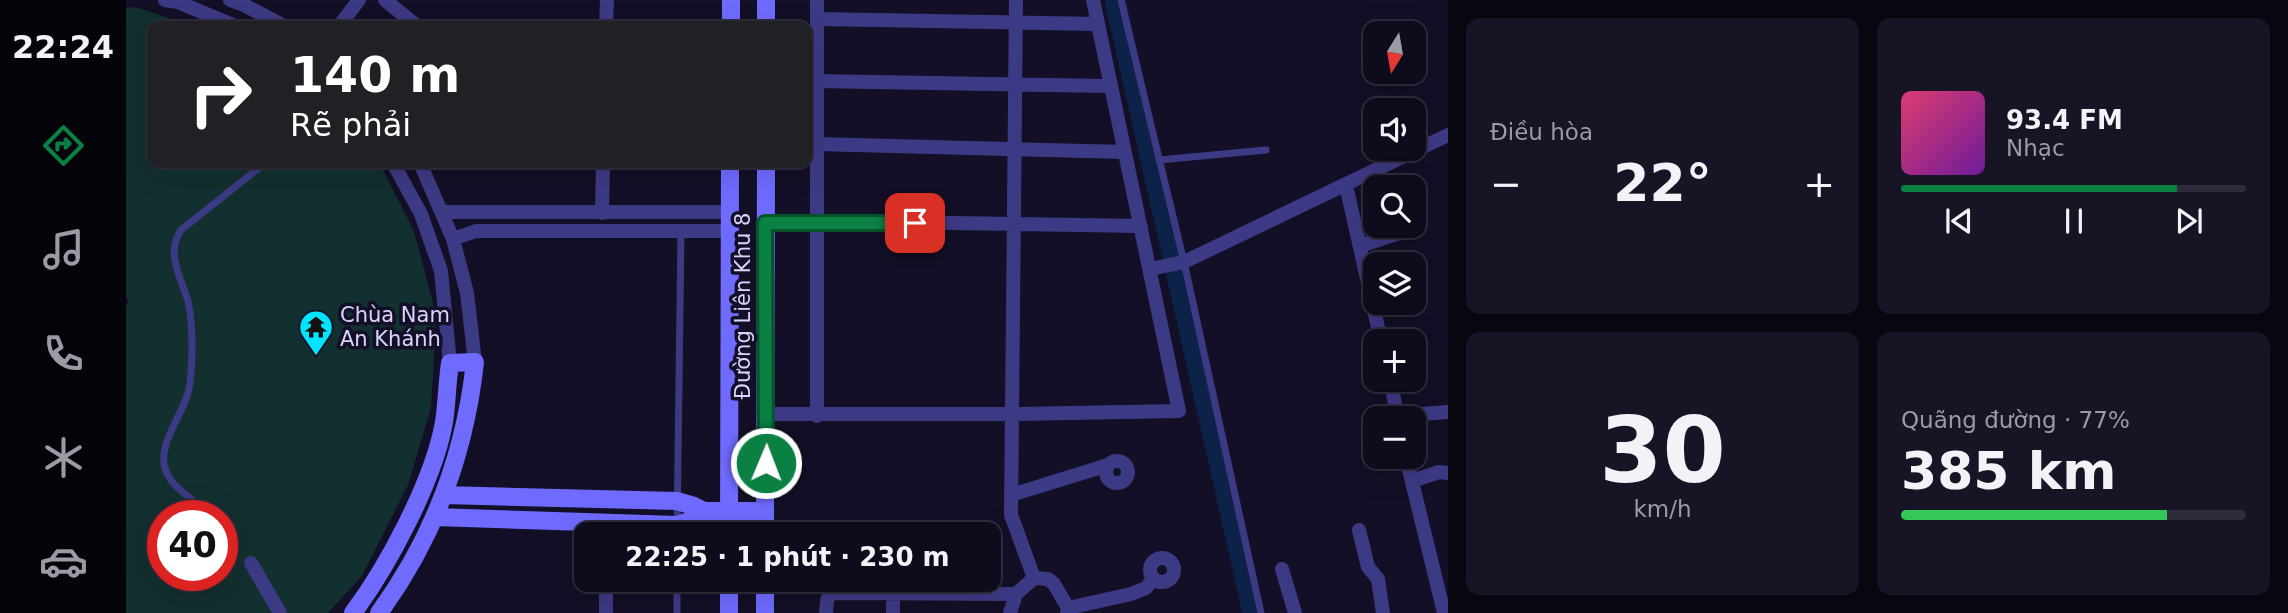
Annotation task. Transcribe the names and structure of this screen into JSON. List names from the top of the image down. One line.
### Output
{"streets":{"street":["Đường Liên Khu 8"]},"places":{"temple":["Chùa Nam An Khánh"]},"north":"bottom","page":{"tabs":"22:24","tile":["Điều hòa",["30","km/h"],["Quãng đường · 77%","385 km"]],"map_buttons":["+","−"],"turn":["140 m","Rẽ phải"],"song":["93.4 FM","Nhạc"],"heat":["−","22°","+"],"limit":"40","trip":"22:25 · 1 phút · 230 m"}}
